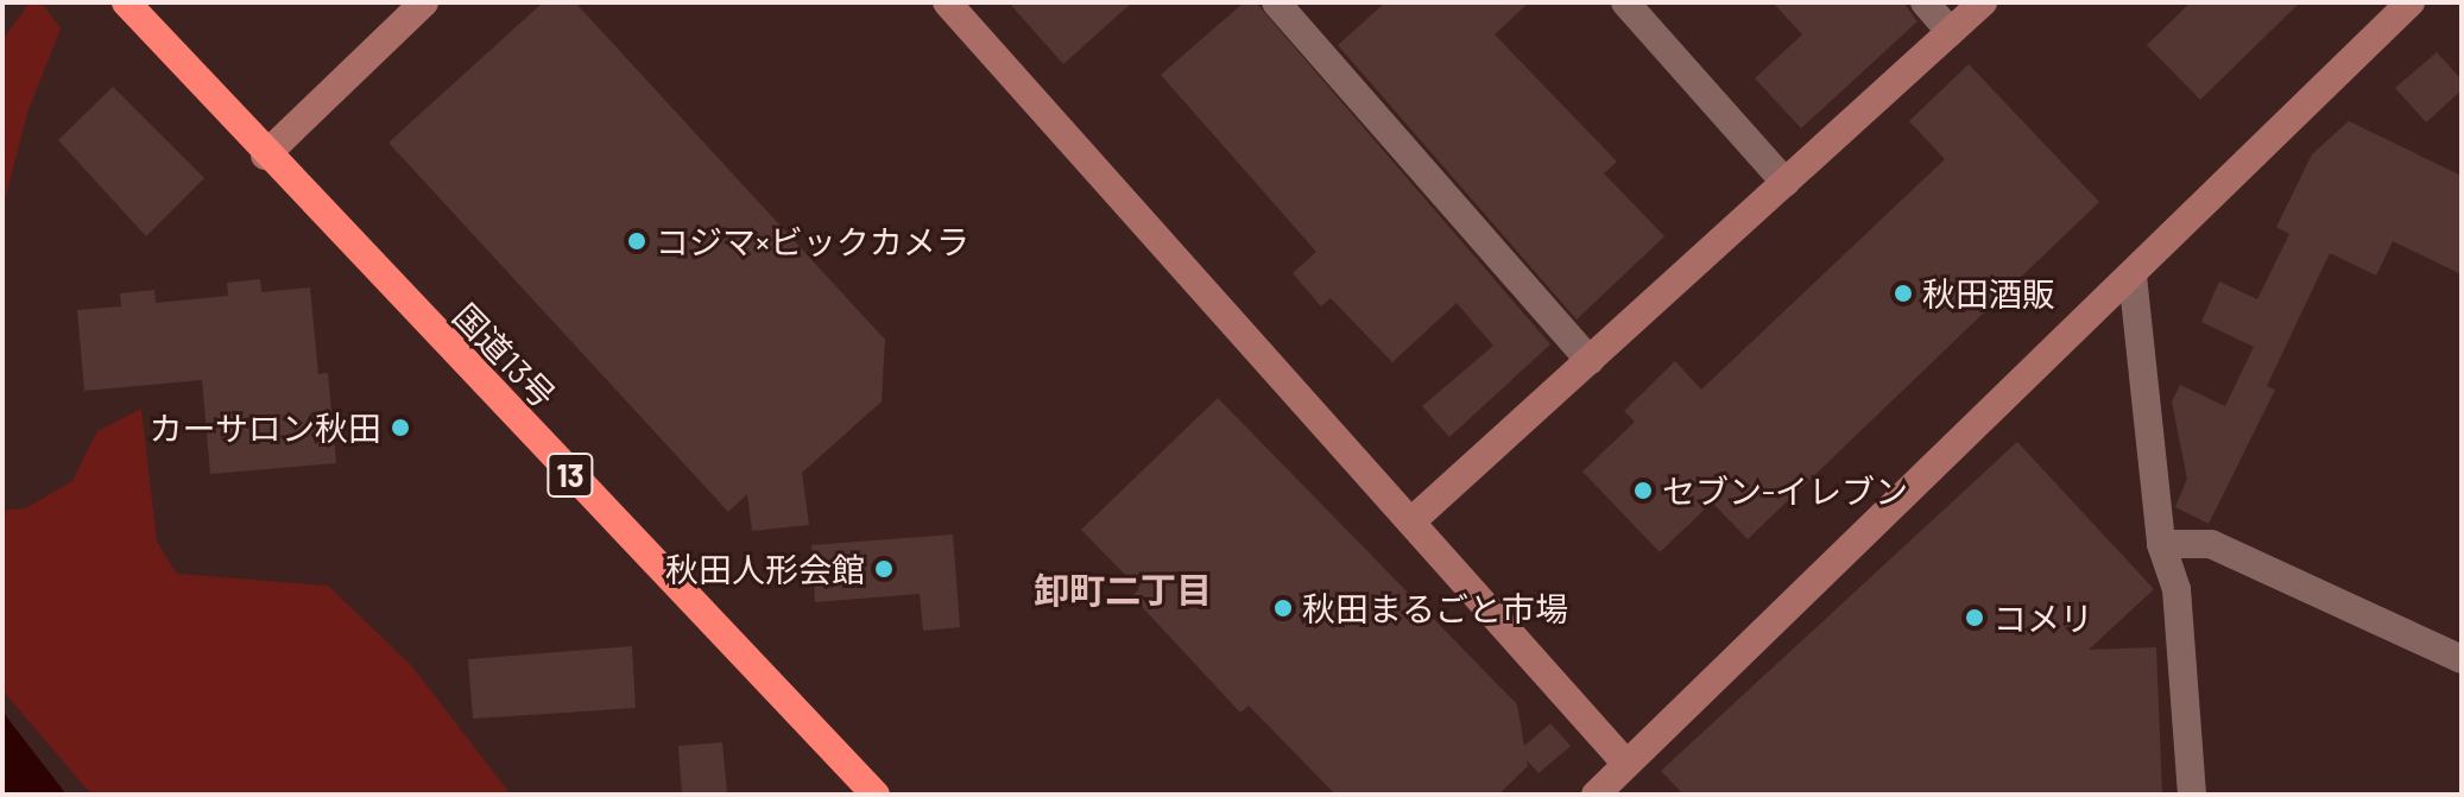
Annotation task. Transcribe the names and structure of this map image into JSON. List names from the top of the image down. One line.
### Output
{"streets":{"highway":["国道13号","13"]},"districts":["卸町二丁目"],"places":["コジマ×ビックカメラ","秋田酒販","カーサロン秋田","セブン-イレブン","秋田人形会館","秋田まるごと市場","コメリ"]}
